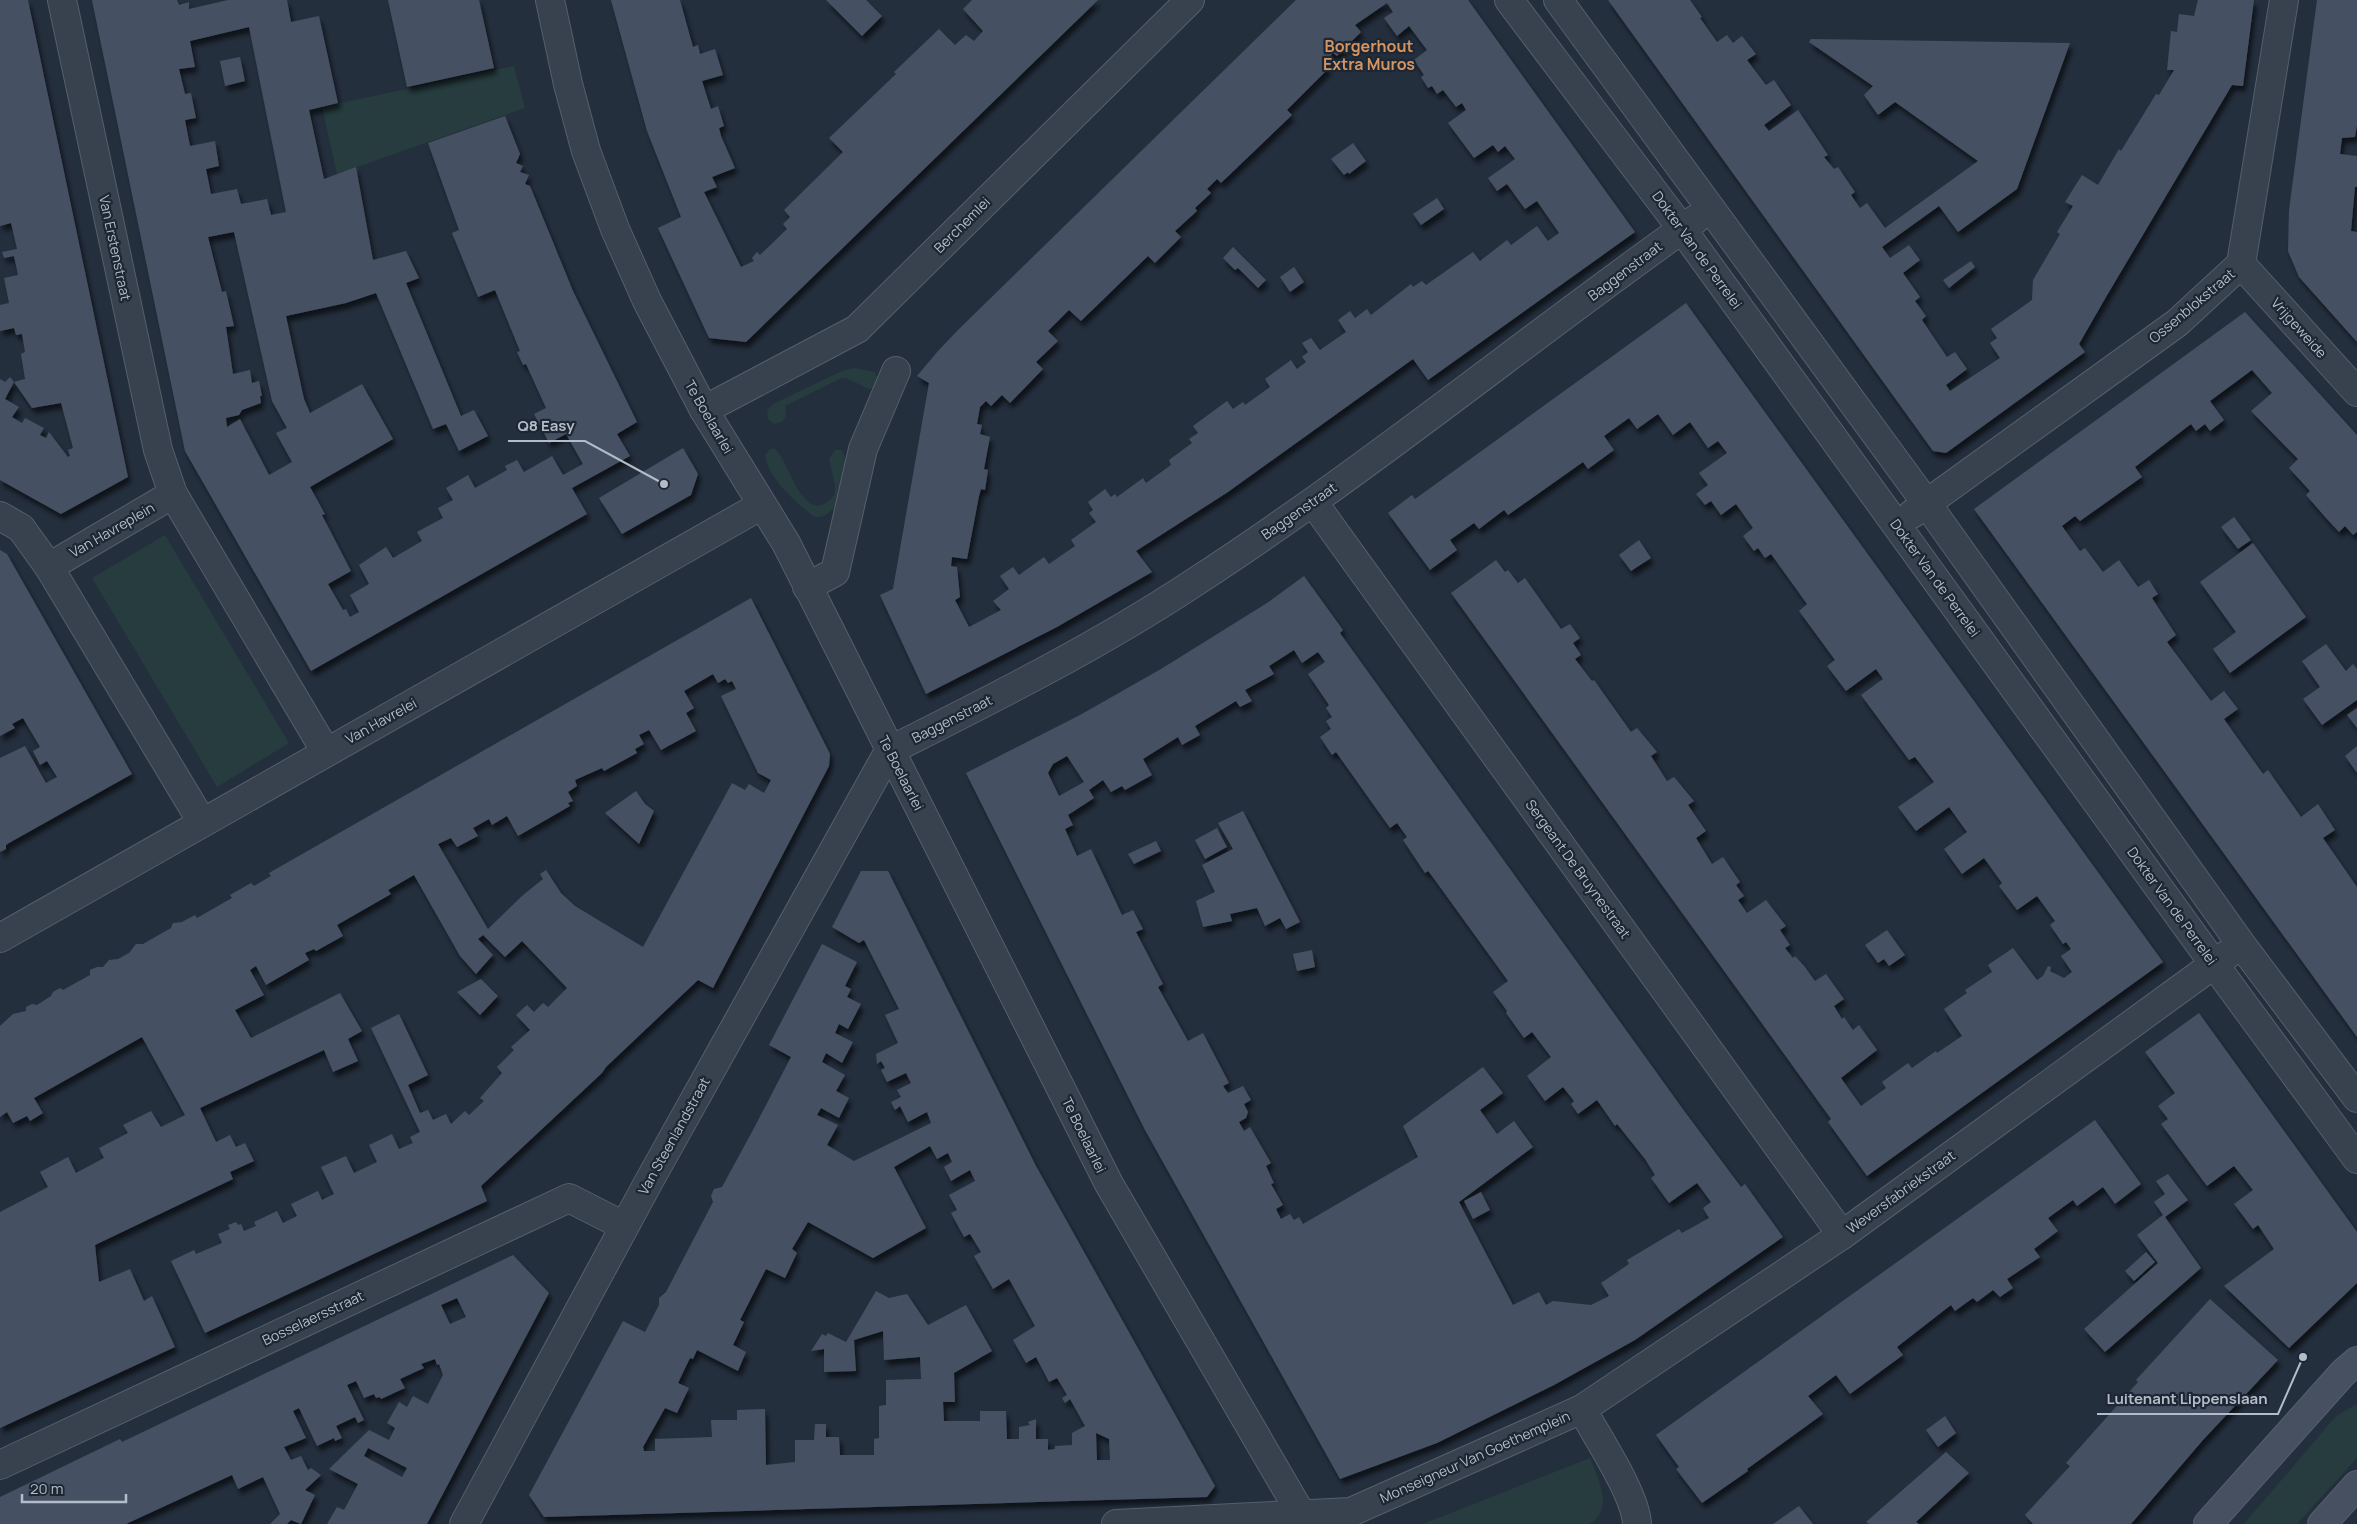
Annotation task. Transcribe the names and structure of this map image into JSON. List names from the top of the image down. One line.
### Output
{"streets":{"street":["Berchemlei","Van Erstenstraat","Dokter Van de Perrelei","Baggenstraat","Ossenblokstraat","Vrijgeweide","Te Boelaarlei","Van Havreplein","Van Havrelei","Sergeant De Bruynestraat","Van Steenlandstraat","Weversfabriekstraat","Bosselaersstraat","Monseigneur Van Goethemplein"]},"crossings":[["Berchemlei","Te Boelaarlei"],["Van Erstenstraat","Van Havreplein"],["Dokter Van de Perrelei","Baggenstraat"],["Dokter Van de Perrelei","Ossenblokstraat"],["Dokter Van de Perrelei","Weversfabriekstraat"],["Baggenstraat","Te Boelaarlei"],["Baggenstraat","Sergeant De Bruynestraat"],["Baggenstraat","Van Steenlandstraat"],["Ossenblokstraat","Vrijgeweide"],["Te Boelaarlei","Van Havrelei"],["Te Boelaarlei","Van Steenlandstraat"],["Te Boelaarlei","Monseigneur Van Goethemplein"],["Sergeant De Bruynestraat","Weversfabriekstraat"],["Van Steenlandstraat","Bosselaersstraat"],["Weversfabriekstraat","Monseigneur Van Goethemplein"]],"districts":["Borgerhout Extra Muros"],"places":["Q8 Easy","Luitenant Lippenslaan"],"scale_bar":"20 m"}
